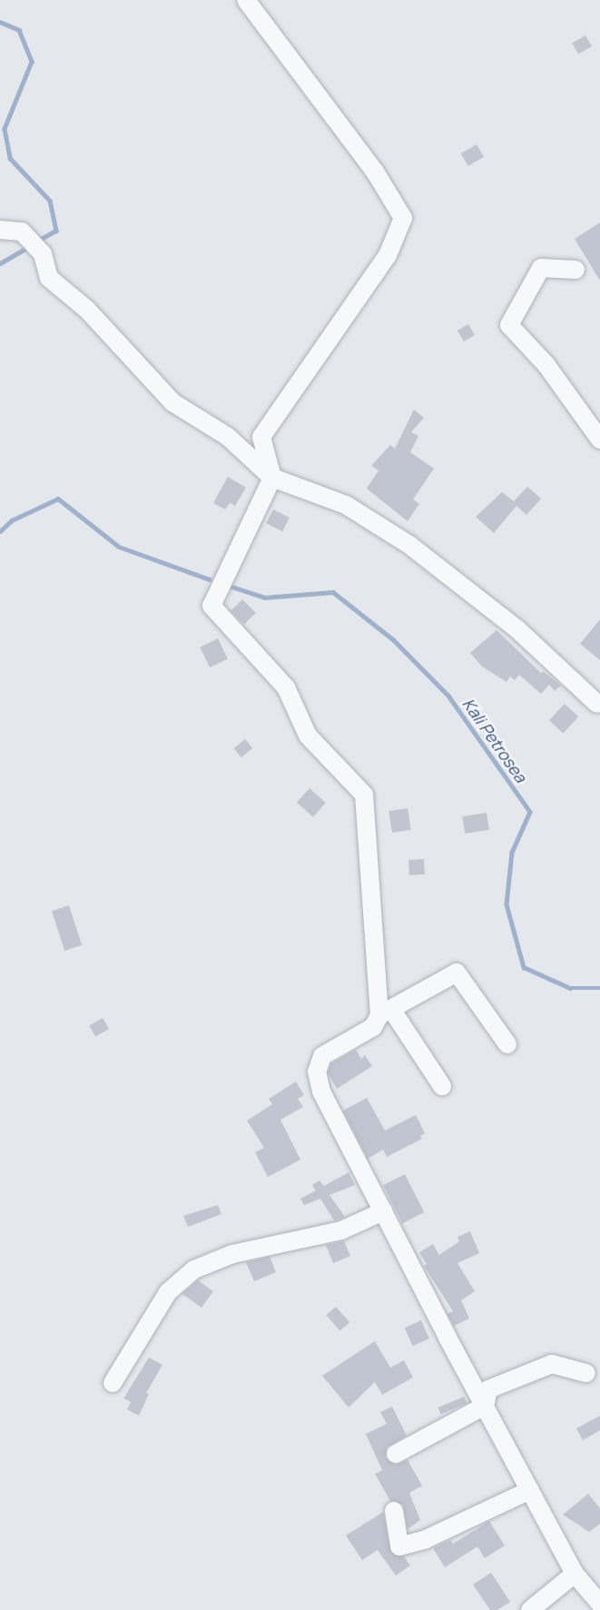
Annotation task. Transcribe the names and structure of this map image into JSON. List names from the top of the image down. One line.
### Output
{"water":["Kali Petrosea"]}
